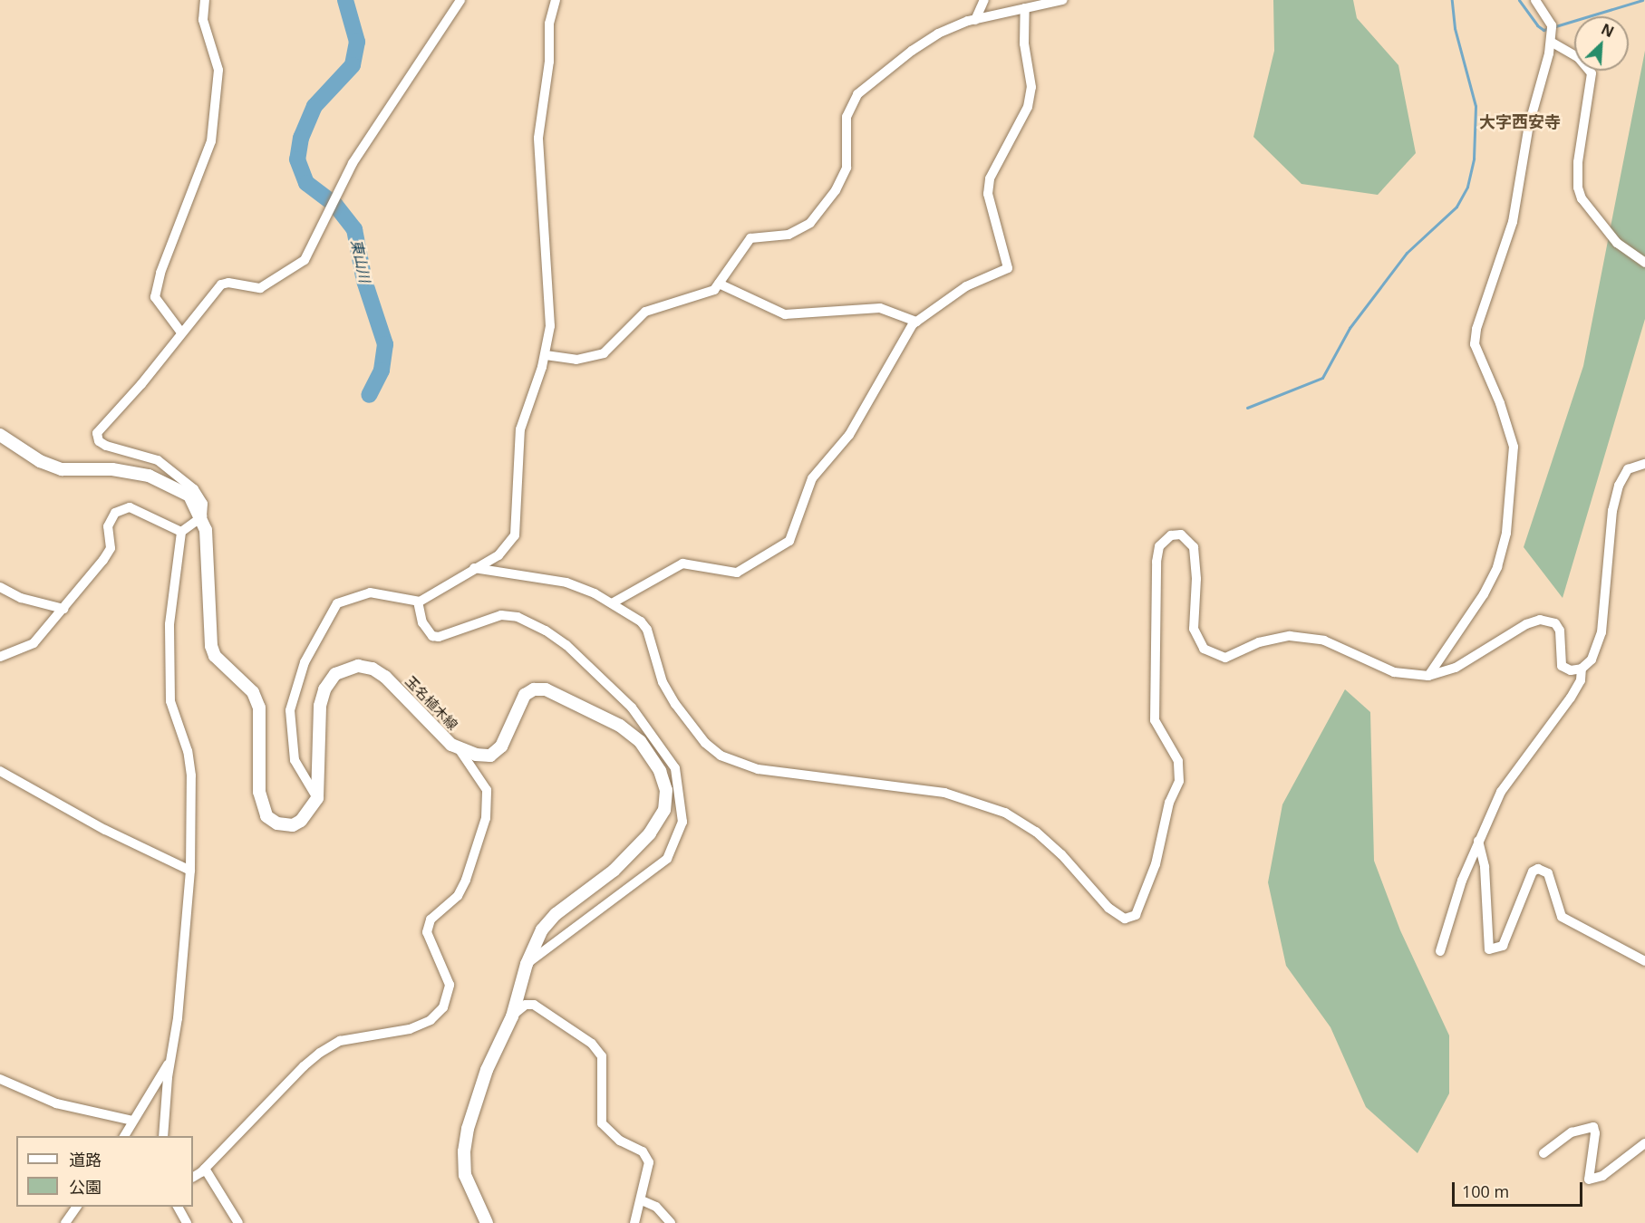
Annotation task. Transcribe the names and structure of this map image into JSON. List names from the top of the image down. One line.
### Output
{"streets":{"main road":["玉名植木線"]},"districts":["大字西安寺"],"water":["東山川"],"legend":["道路","公園"],"scale_bar":"100 m","north":"top right"}
